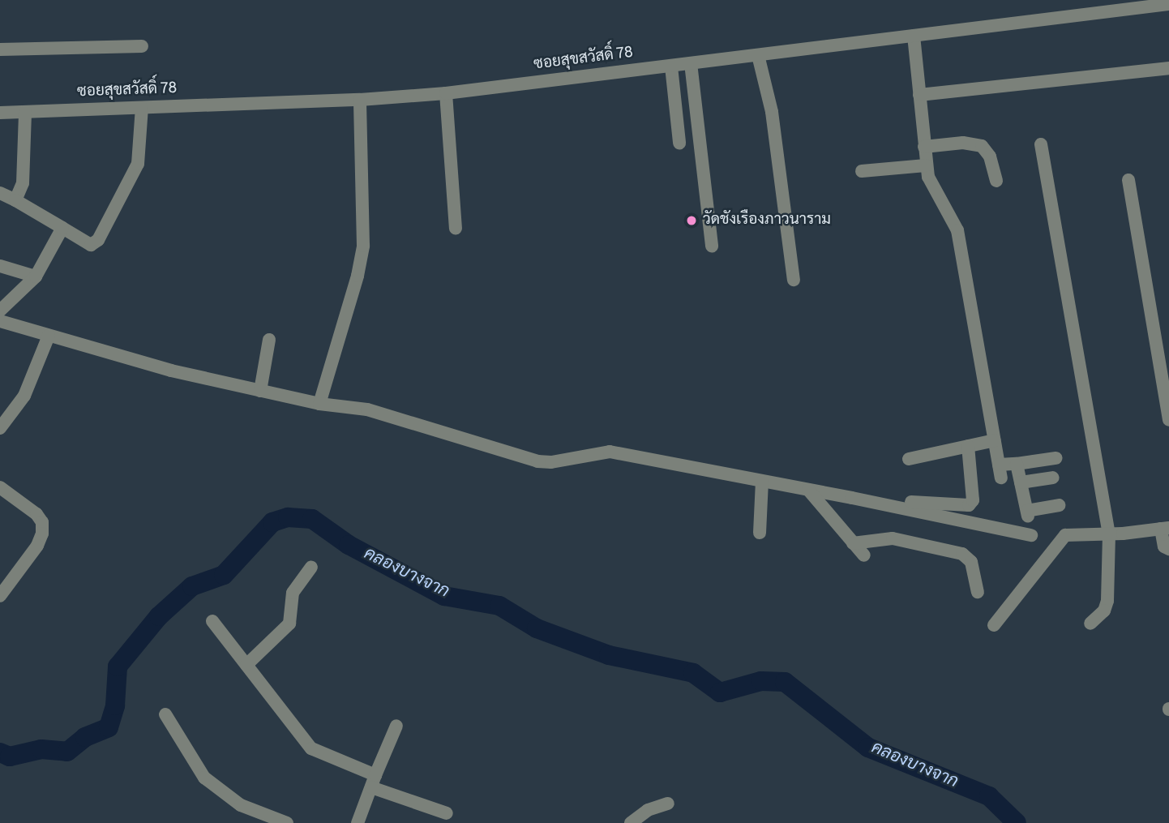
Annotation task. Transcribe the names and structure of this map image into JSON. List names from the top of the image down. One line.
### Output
{"streets":{"street":["ซอยสุขสวัสดิ์ 78"]},"water":["คลองบางจาก"],"places":["วัดชังเรืองภาวนาราม"]}
